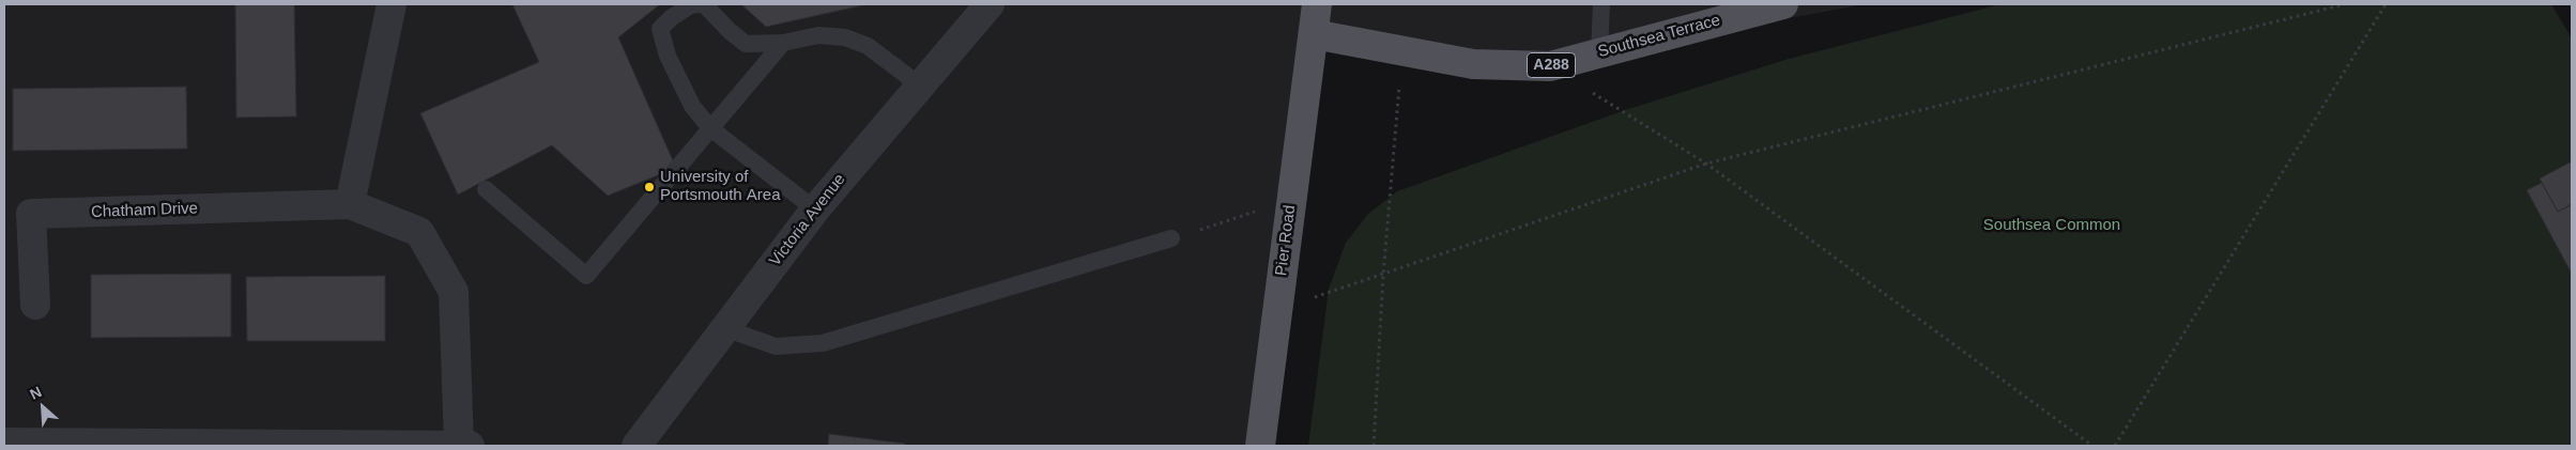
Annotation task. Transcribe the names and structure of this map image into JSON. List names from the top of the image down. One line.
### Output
{"streets":{"main road":["Southsea Terrace","A288","Pier Road"],"street":["Chatham Drive","Victoria Avenue"]},"crossings":[["Southsea Terrace","Pier Road"]],"parks":["Southsea Common"],"places":["University of Portsmouth Area"],"north":"top left"}
